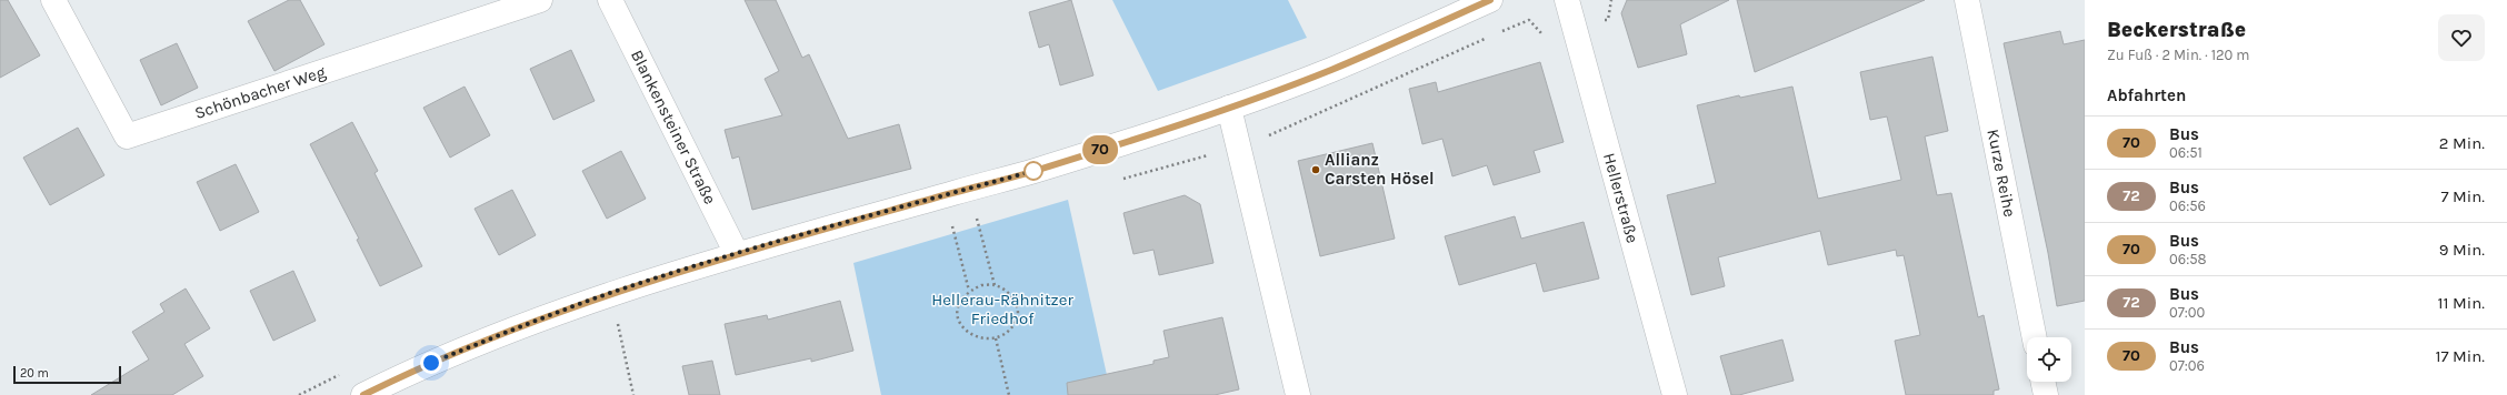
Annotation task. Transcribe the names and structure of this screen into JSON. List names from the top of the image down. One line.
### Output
{"streets":{"street":["Schönbacher Weg","Blankensteiner Straße","Kurze Reihe","Hellerstraße"]},"parks":["Hellerau-Rähnitzer Friedhof"],"places":["Allianz Carsten Hösel"],"lines":["bus line 70"],"scale_bar":"20 m","page":{"on_map":"70","heading":[["Beckerstraße","Zu Fuß · 2 Min. · 120 m"],"Abfahrten"],"list":[{"mark":"70","name":"Bus","note":"06:51","value":"2 Min."},{"mark":"72","name":"Bus","note":"06:56","value":"7 Min."},{"mark":"70","name":"Bus","note":"06:58","value":"9 Min."},{"mark":"72","name":"Bus","note":"07:00","value":"11 Min."},{"mark":"70","name":"Bus","note":"07:06","value":"17 Min."}],"scale":"20 m"}}
